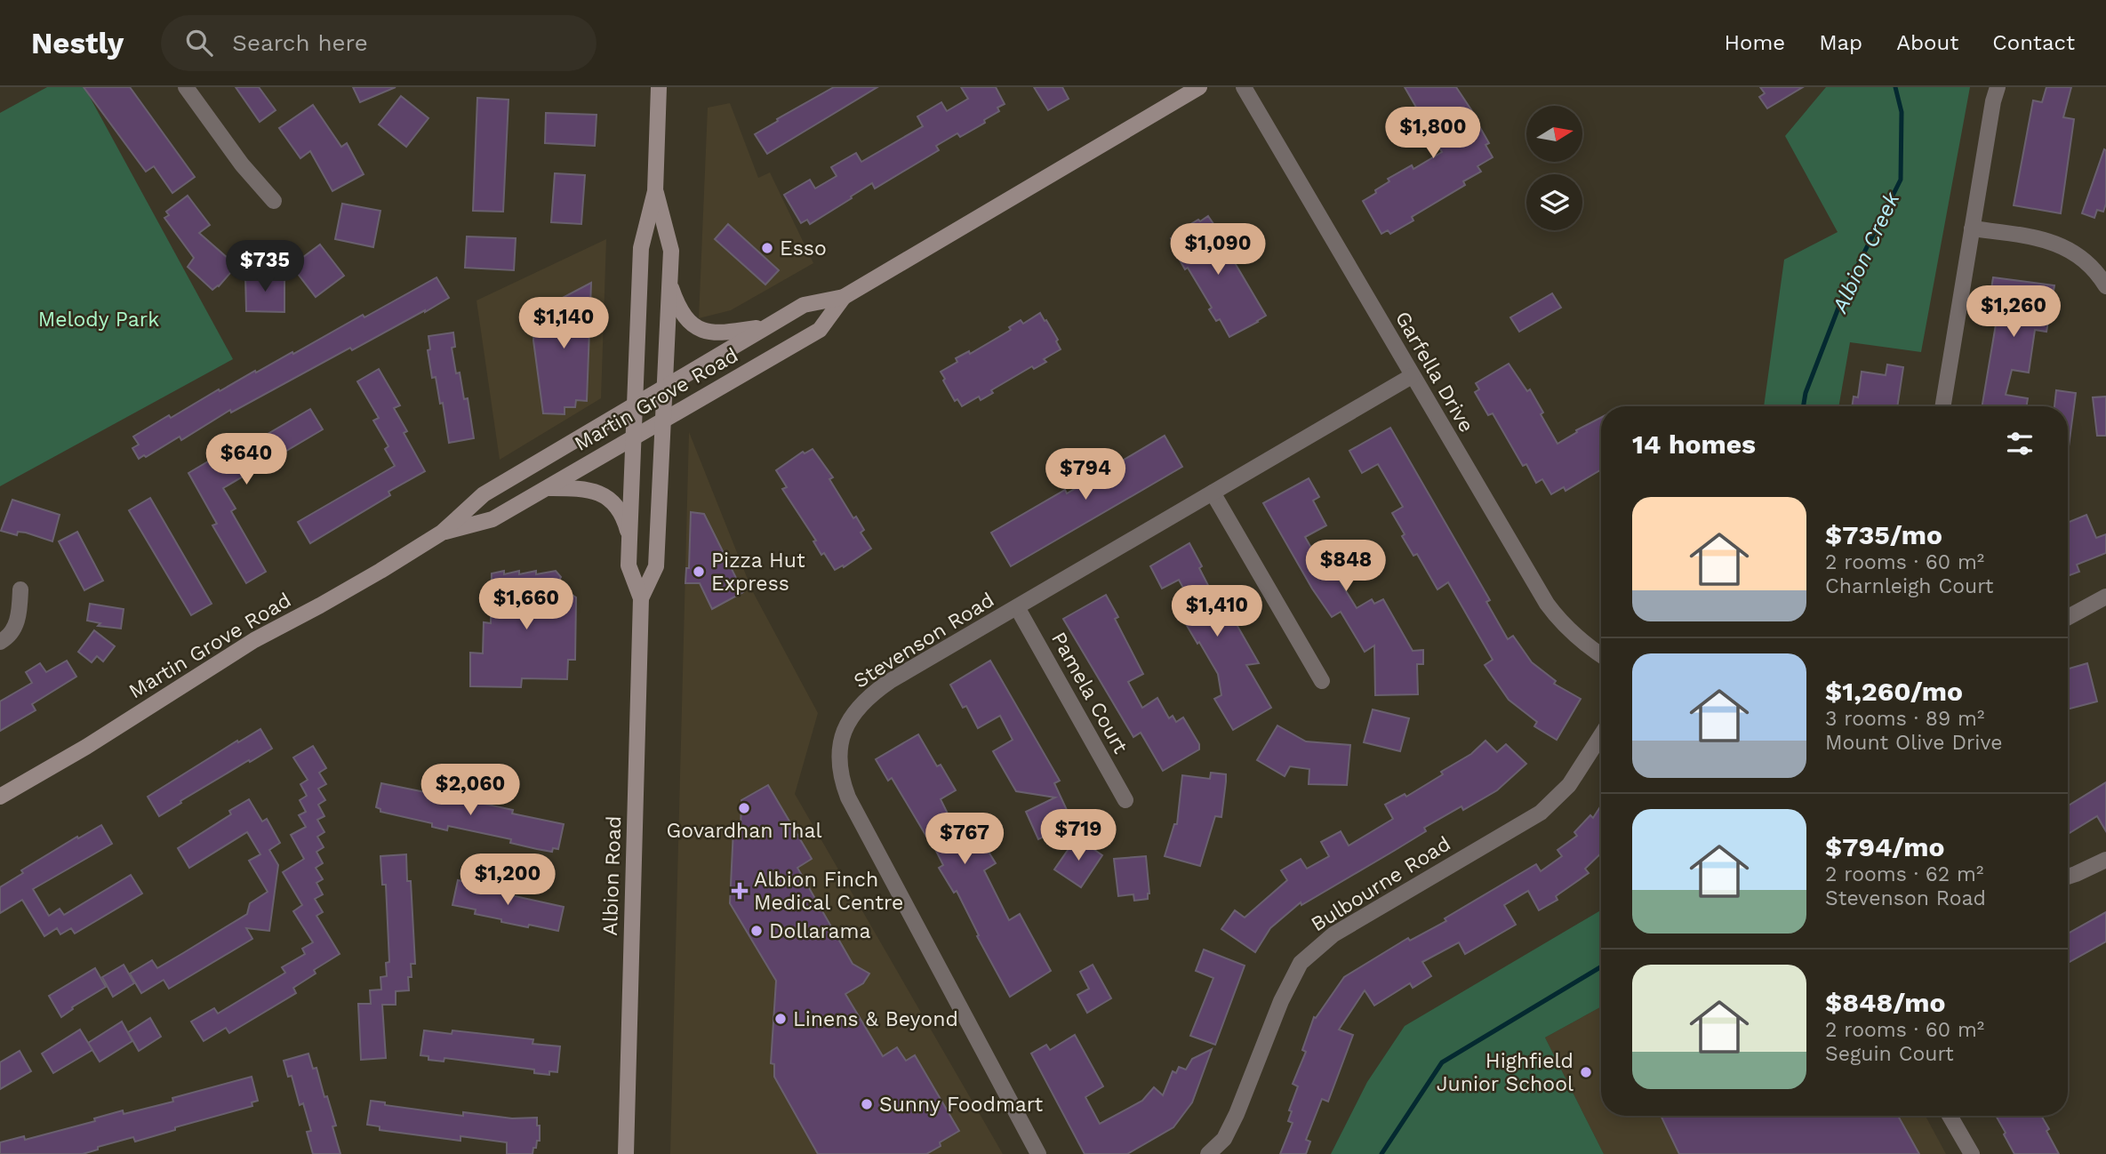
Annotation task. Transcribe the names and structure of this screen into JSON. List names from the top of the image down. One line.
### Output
{"streets":{"main road":["Martin Grove Road","Albion Road"],"street":["Garfella Drive","Stevenson Road","Pamela Court","Bulbourne Road"]},"crossings":[["Garfella Drive","Stevenson Road"],["Martin Grove Road","Albion Road"],["Stevenson Road","Pamela Court"]],"water":["Albion Creek"],"parks":["Melody Park"],"places":{"other":["Esso","Pizza Hut Express","Govardhan Thal","Dollarama","Linens & Beyond","Highfield Junior School","Sunny Foodmart"],"health":["Albion Finch Medical Centre"]},"north":"right","page":{"header":"Nestly","search":"Search here","nav":["Home","Map","About","Contact"],"price":["$1,800","$1,090","$735","$1,260","$1,140","$640","$794","$848","$1,660","$1,410","$2,060","$719","$767","$1,200"],"heading":"14 homes","list":[{"name":"$735/mo","note":"2 rooms · 60 m² · Charnleigh Court"},{"name":"$1,260/mo","note":"3 rooms · 89 m² · Mount Olive Drive"},{"name":"$794/mo","note":"2 rooms · 62 m² · Stevenson Road"},{"name":"$848/mo","note":"2 rooms · 60 m² · Seguin Court"}]}}
